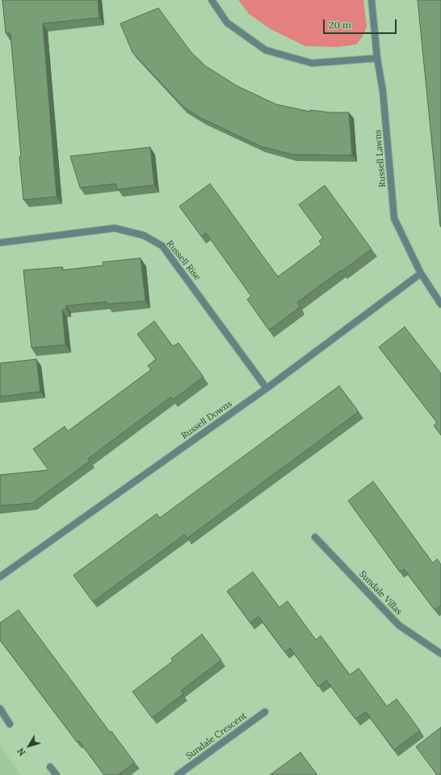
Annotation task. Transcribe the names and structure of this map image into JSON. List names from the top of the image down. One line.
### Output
{"streets":{"street":["Russell Lawns","Russell Rise","Russell Downs","Sundale Villas","Sundale Crescent"]},"crossings":[["Russell Lawns","Russell Downs"],["Russell Rise","Russell Downs"]],"scale_bar":"20 m","north":"bottom left"}
